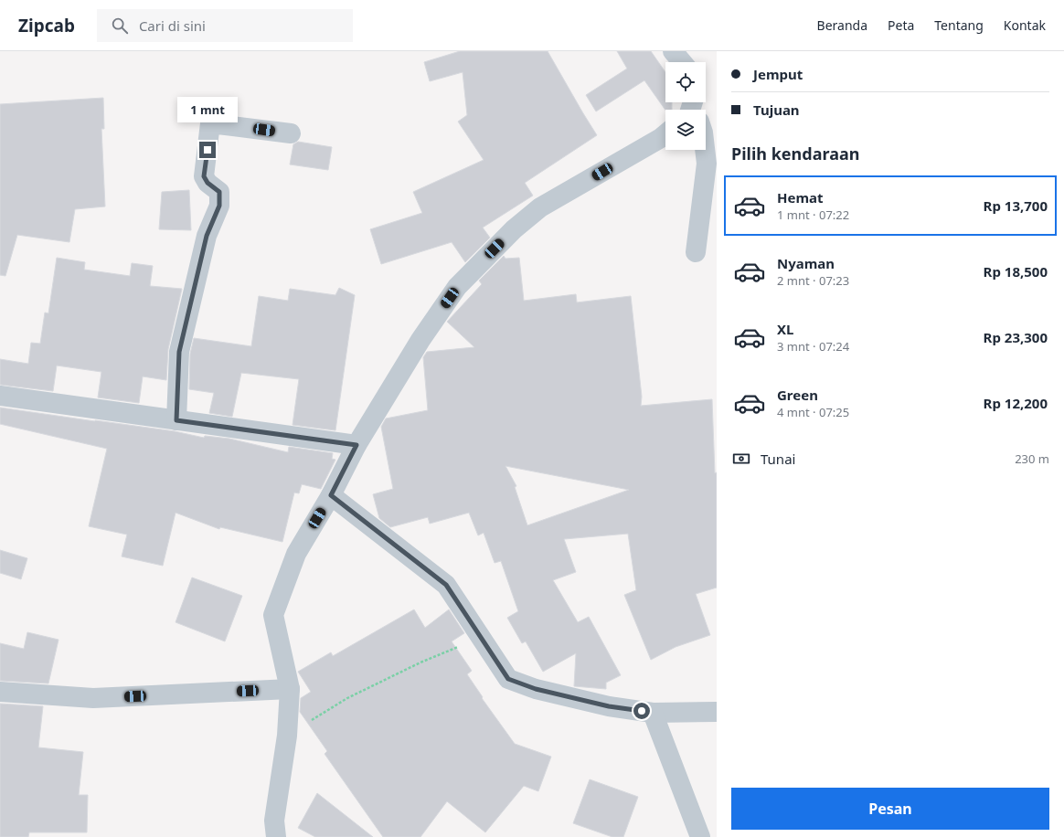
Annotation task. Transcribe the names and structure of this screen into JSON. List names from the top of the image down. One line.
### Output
{"page":{"header":"Zipcab","search":"Cari di sini","nav":["Beranda","Peta","Tentang","Kontak"],"banner":["Jemput","Tujuan"],"bubble":"1 mnt","heading":"Pilih kendaraan","list":[{"name":"Hemat","note":"1 mnt · 07:22","value":"Rp 13,700"},{"name":"Nyaman","note":"2 mnt · 07:23","value":"Rp 18,500"},{"name":"XL","note":"3 mnt · 07:24","value":"Rp 23,300"},{"name":"Green","note":"4 mnt · 07:25","value":"Rp 12,200"}],"pay":["Tunai","230 m"],"buttons":"Pesan"}}
